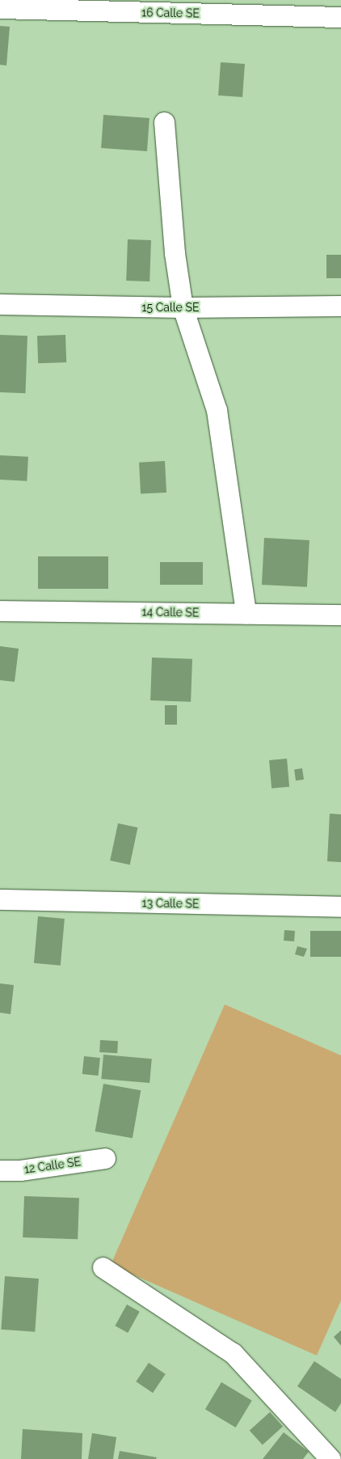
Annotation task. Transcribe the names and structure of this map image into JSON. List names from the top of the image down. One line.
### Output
{"streets":{"street":["16 Calle SE","15 Calle SE","14 Calle SE","13 Calle SE","12 Calle SE"]}}
